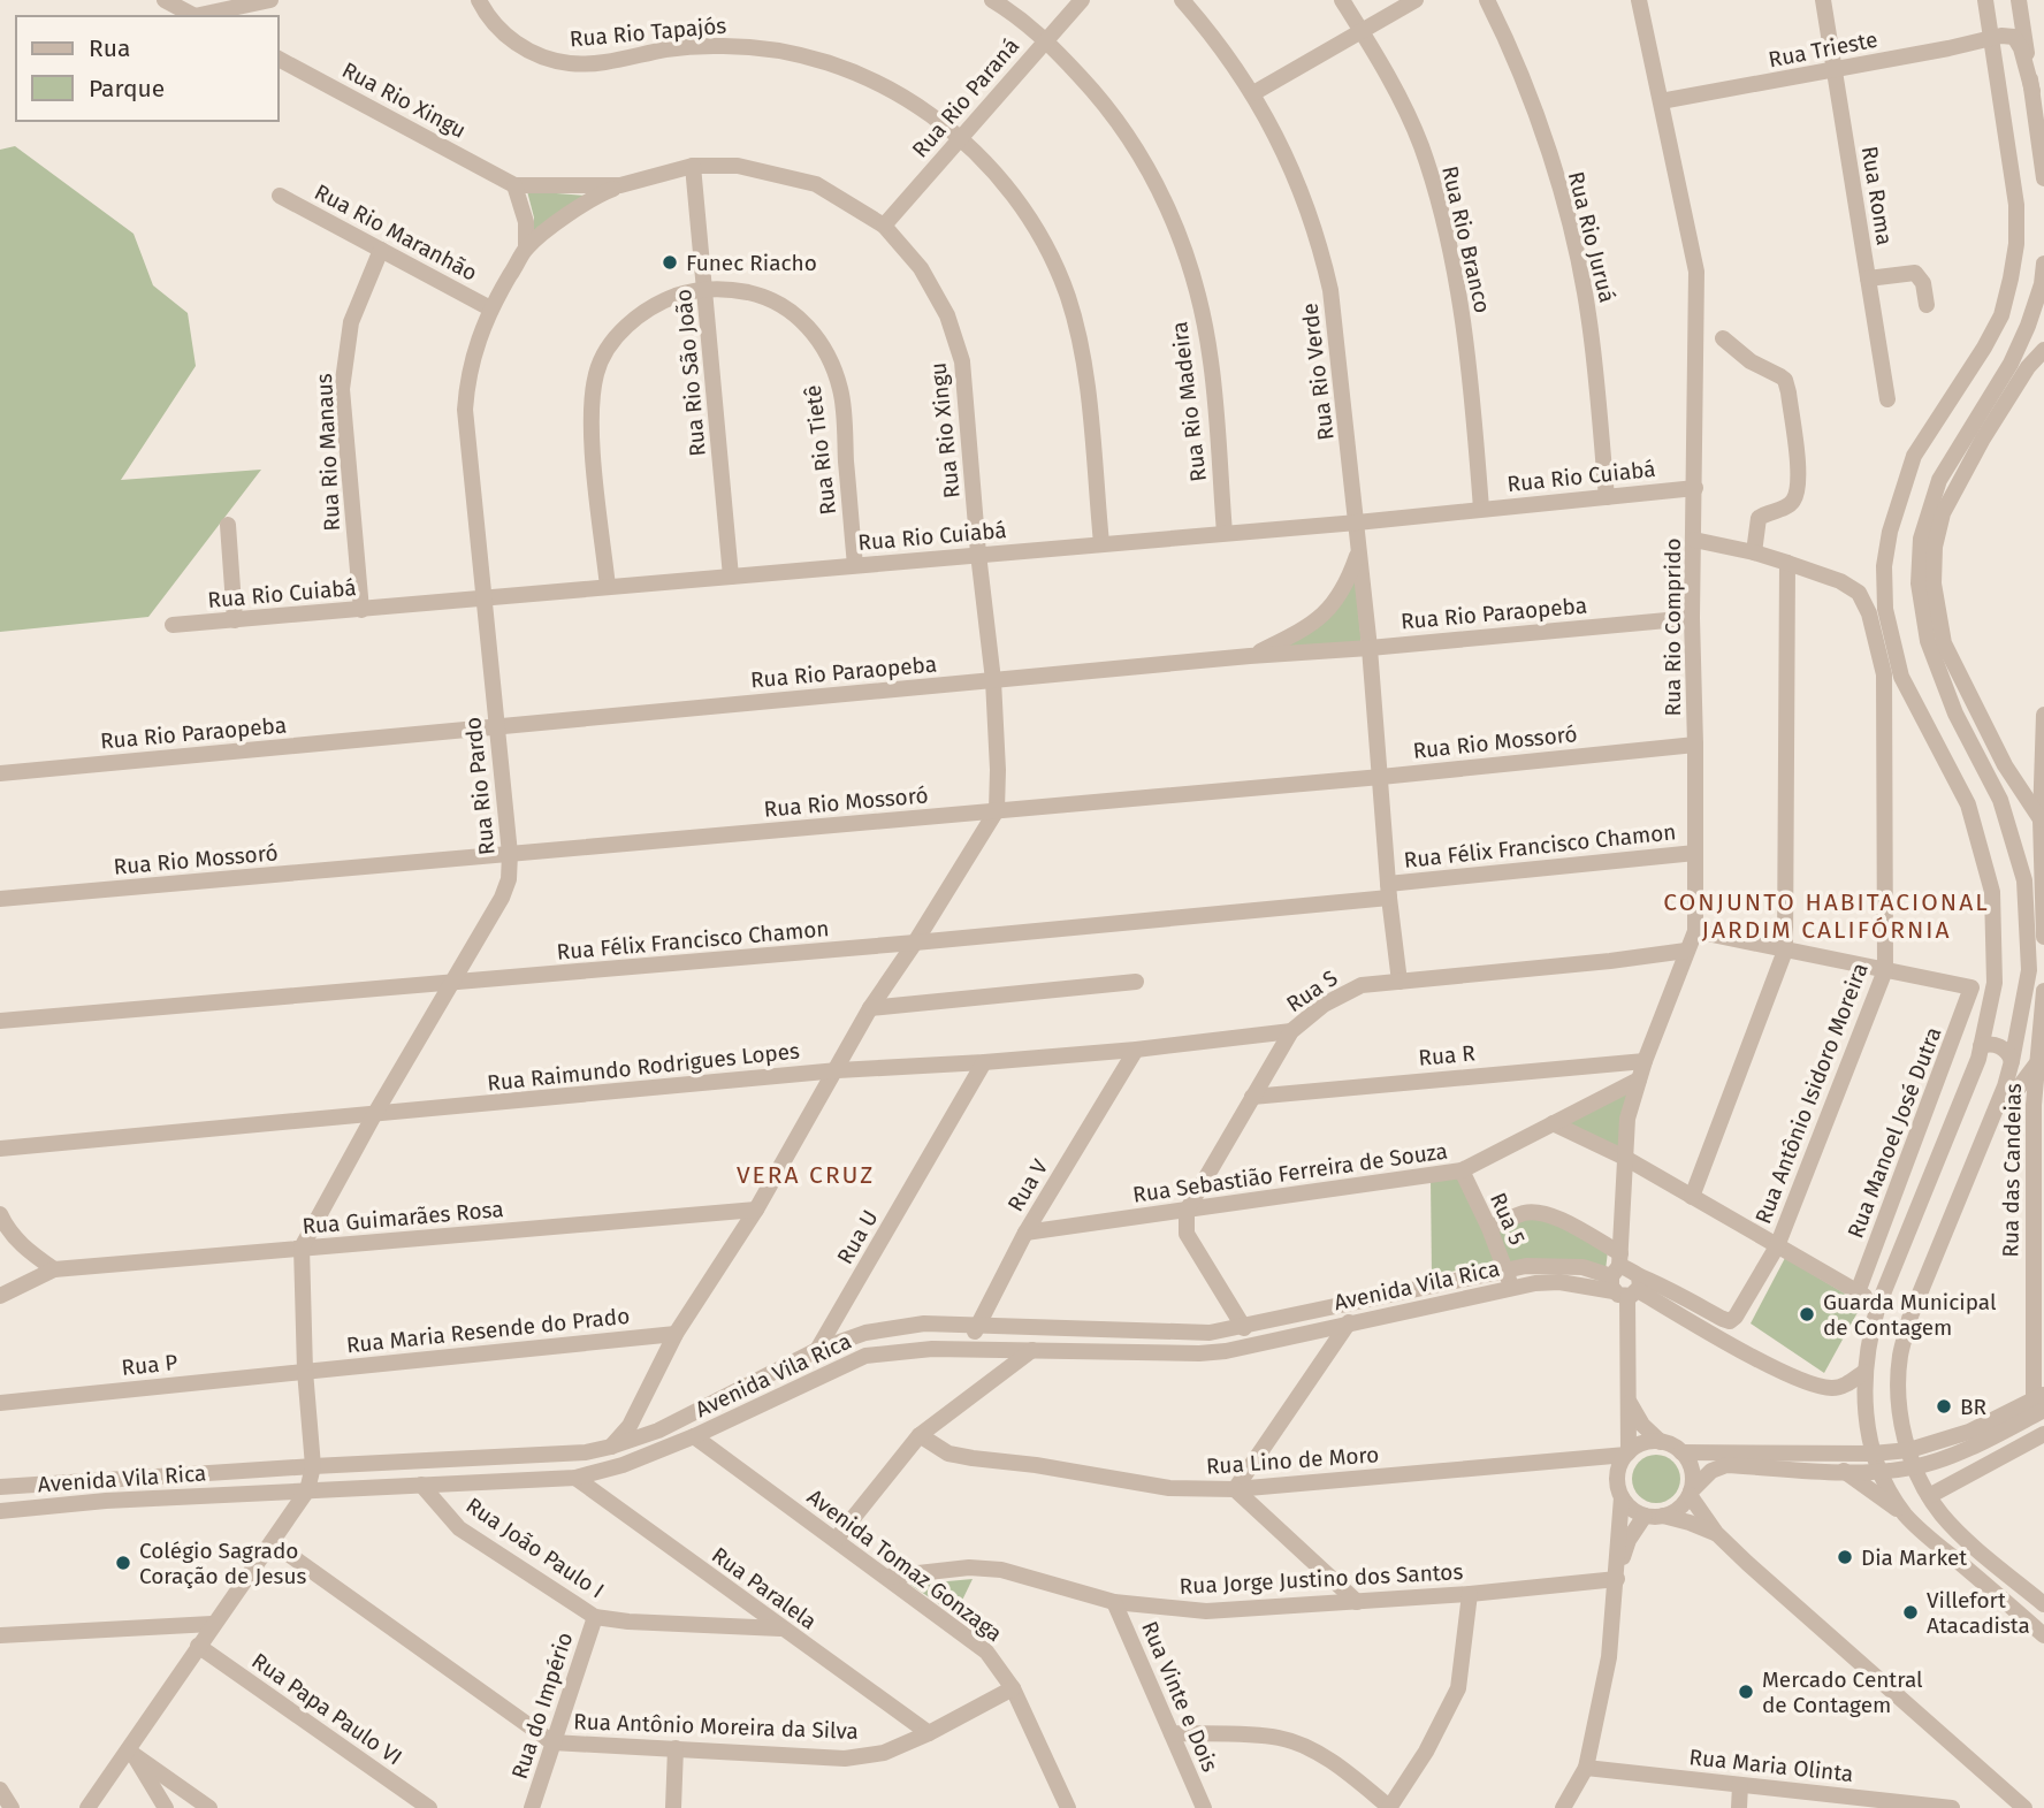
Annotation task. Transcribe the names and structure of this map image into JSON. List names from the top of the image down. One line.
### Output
{"streets":{"street":["Rua Rio Tapajós","Rua Trieste","Rua Rio Paraná","Rua Rio Xingu","Rua Roma","Rua Rio Maranhão","Rua Rio Juruá","Rua Rio Branco","Rua Rio Verde","Rua Rio São João","Rua Rio Madeira","Rua Rio Tietê","Rua Rio Manaus","Rua Rio Cuiabá","Rua Rio Paraopeba","Rua Rio Comprido","Rua Rio Mossoró","Rua Rio Pardo","Rua Félix Francisco Chamon","Rua S","Rua R","Rua Raimundo Rodrigues Lopes","Rua Antônio Isidoro Moreira","Rua Manoel José Dutra","Rua das Candeias","Rua Sebastião Ferreira de Souza","Rua V","Rua Guimarães Rosa","Rua 5","Rua U","Avenida Vila Rica","Rua Maria Resende do Prado","Rua P","Rua Lino de Moro","Rua João Paulo I","Avenida Tomaz Gonzaga","Rua Jorge Justino dos Santos","Rua Paralela","Rua Vinte e Dois","Rua do Império","Rua Papa Paulo VI","Rua Antônio Moreira da Silva","Rua Maria Olinta"]},"crossings":[["Rua Rio Tapajós","Rua Rio Paraná"],["Rua Rio Tapajós","Rua Rio Cuiabá"],["Rua Trieste","Rua Roma"],["Rua Trieste","Rua Rio Comprido"],["Rua Rio Paraná","Rua Rio Xingu"],["Rua Rio Paraná","Rua Rio Madeira"],["Rua Rio Xingu","Rua Rio São João"],["Rua Rio Xingu","Rua Rio Cuiabá"],["Rua Rio Xingu","Rua Rio Paraopeba"],["Rua Rio Xingu","Rua Rio Mossoró"],["Rua Rio Xingu","Rua Rio Pardo"],["Rua Rio Maranhão","Rua Rio Manaus"],["Rua Rio Maranhão","Rua Rio Pardo"],["Rua Rio Juruá","Rua Rio Cuiabá"],["Rua Rio Branco","Rua Rio Cuiabá"],["Rua Rio Verde","Rua Rio Cuiabá"],["Rua Rio Verde","Rua Rio Paraopeba"],["Rua Rio Verde","Rua Rio Mossoró"],["Rua Rio Verde","Rua Félix Francisco Chamon"],["Rua Rio Verde","Rua S"],["Rua Rio São João","Rua Rio Tietê"],["Rua Rio São João","Rua Rio Cuiabá"],["Rua Rio Madeira","Rua Rio Cuiabá"],["Rua Rio Tietê","Rua Rio Cuiabá"],["Rua Rio Manaus","Rua Rio Cuiabá"],["Rua Rio Cuiabá","Rua Rio Comprido"],["Rua Rio Cuiabá","Rua Rio Pardo"],["Rua Rio Paraopeba","Rua Rio Comprido"],["Rua Rio Paraopeba","Rua Rio Pardo"],["Rua Rio Comprido","Rua Rio Mossoró"],["Rua Rio Comprido","Rua Félix Francisco Chamon"],["Rua Rio Comprido","Rua S"],["Rua Rio Comprido","Rua R"],["Rua Rio Comprido","Rua Antônio Isidoro Moreira"],["Rua Rio Comprido","Rua Sebastião Ferreira de Souza"],["Rua Rio Comprido","Avenida Vila Rica"],["Rua Rio Comprido","Rua Lino de Moro"],["Rua Rio Mossoró","Rua Rio Pardo"],["Rua Rio Pardo","Rua Félix Francisco Chamon"],["Rua Rio Pardo","Rua Raimundo Rodrigues Lopes"],["Rua Rio Pardo","Rua Guimarães Rosa"],["Rua S","Rua R"],["Rua S","Rua Raimundo Rodrigues Lopes"],["Rua S","Rua Sebastião Ferreira de Souza"],["Rua Raimundo Rodrigues Lopes","Rua V"],["Rua Raimundo Rodrigues Lopes","Rua U"],["Rua Antônio Isidoro Moreira","Rua Manoel José Dutra"],["Rua Antônio Isidoro Moreira","Avenida Vila Rica"],["Rua Sebastião Ferreira de Souza","Rua V"],["Rua Sebastião Ferreira de Souza","Rua 5"],["Rua V","Avenida Vila Rica"],["Rua 5","Avenida Vila Rica"],["Rua U","Avenida Vila Rica"],["Avenida Vila Rica","Rua João Paulo I"],["Avenida Vila Rica","Avenida Tomaz Gonzaga"],["Avenida Vila Rica","Rua Paralela"],["Rua Maria Resende do Prado","Rua P"],["Rua João Paulo I","Rua Paralela"],["Rua João Paulo I","Rua do Império"],["Avenida Tomaz Gonzaga","Rua Jorge Justino dos Santos"],["Avenida Tomaz Gonzaga","Rua Antônio Moreira da Silva"],["Rua Jorge Justino dos Santos","Rua Vinte e Dois"],["Rua Paralela","Rua Antônio Moreira da Silva"],["Rua do Império","Rua Antônio Moreira da Silva"]],"districts":["CONJUNTO HABITACIONAL JARDIM CALIFÓRNIA","VERA CRUZ"],"places":["Funec Riacho","Guarda Municipal de Contagem","BR","Dia Market","Colégio Sagrado Coração de Jesus","Villefort Atacadista","Mercado Central de Contagem"],"legend":["Rua","Parque"]}
